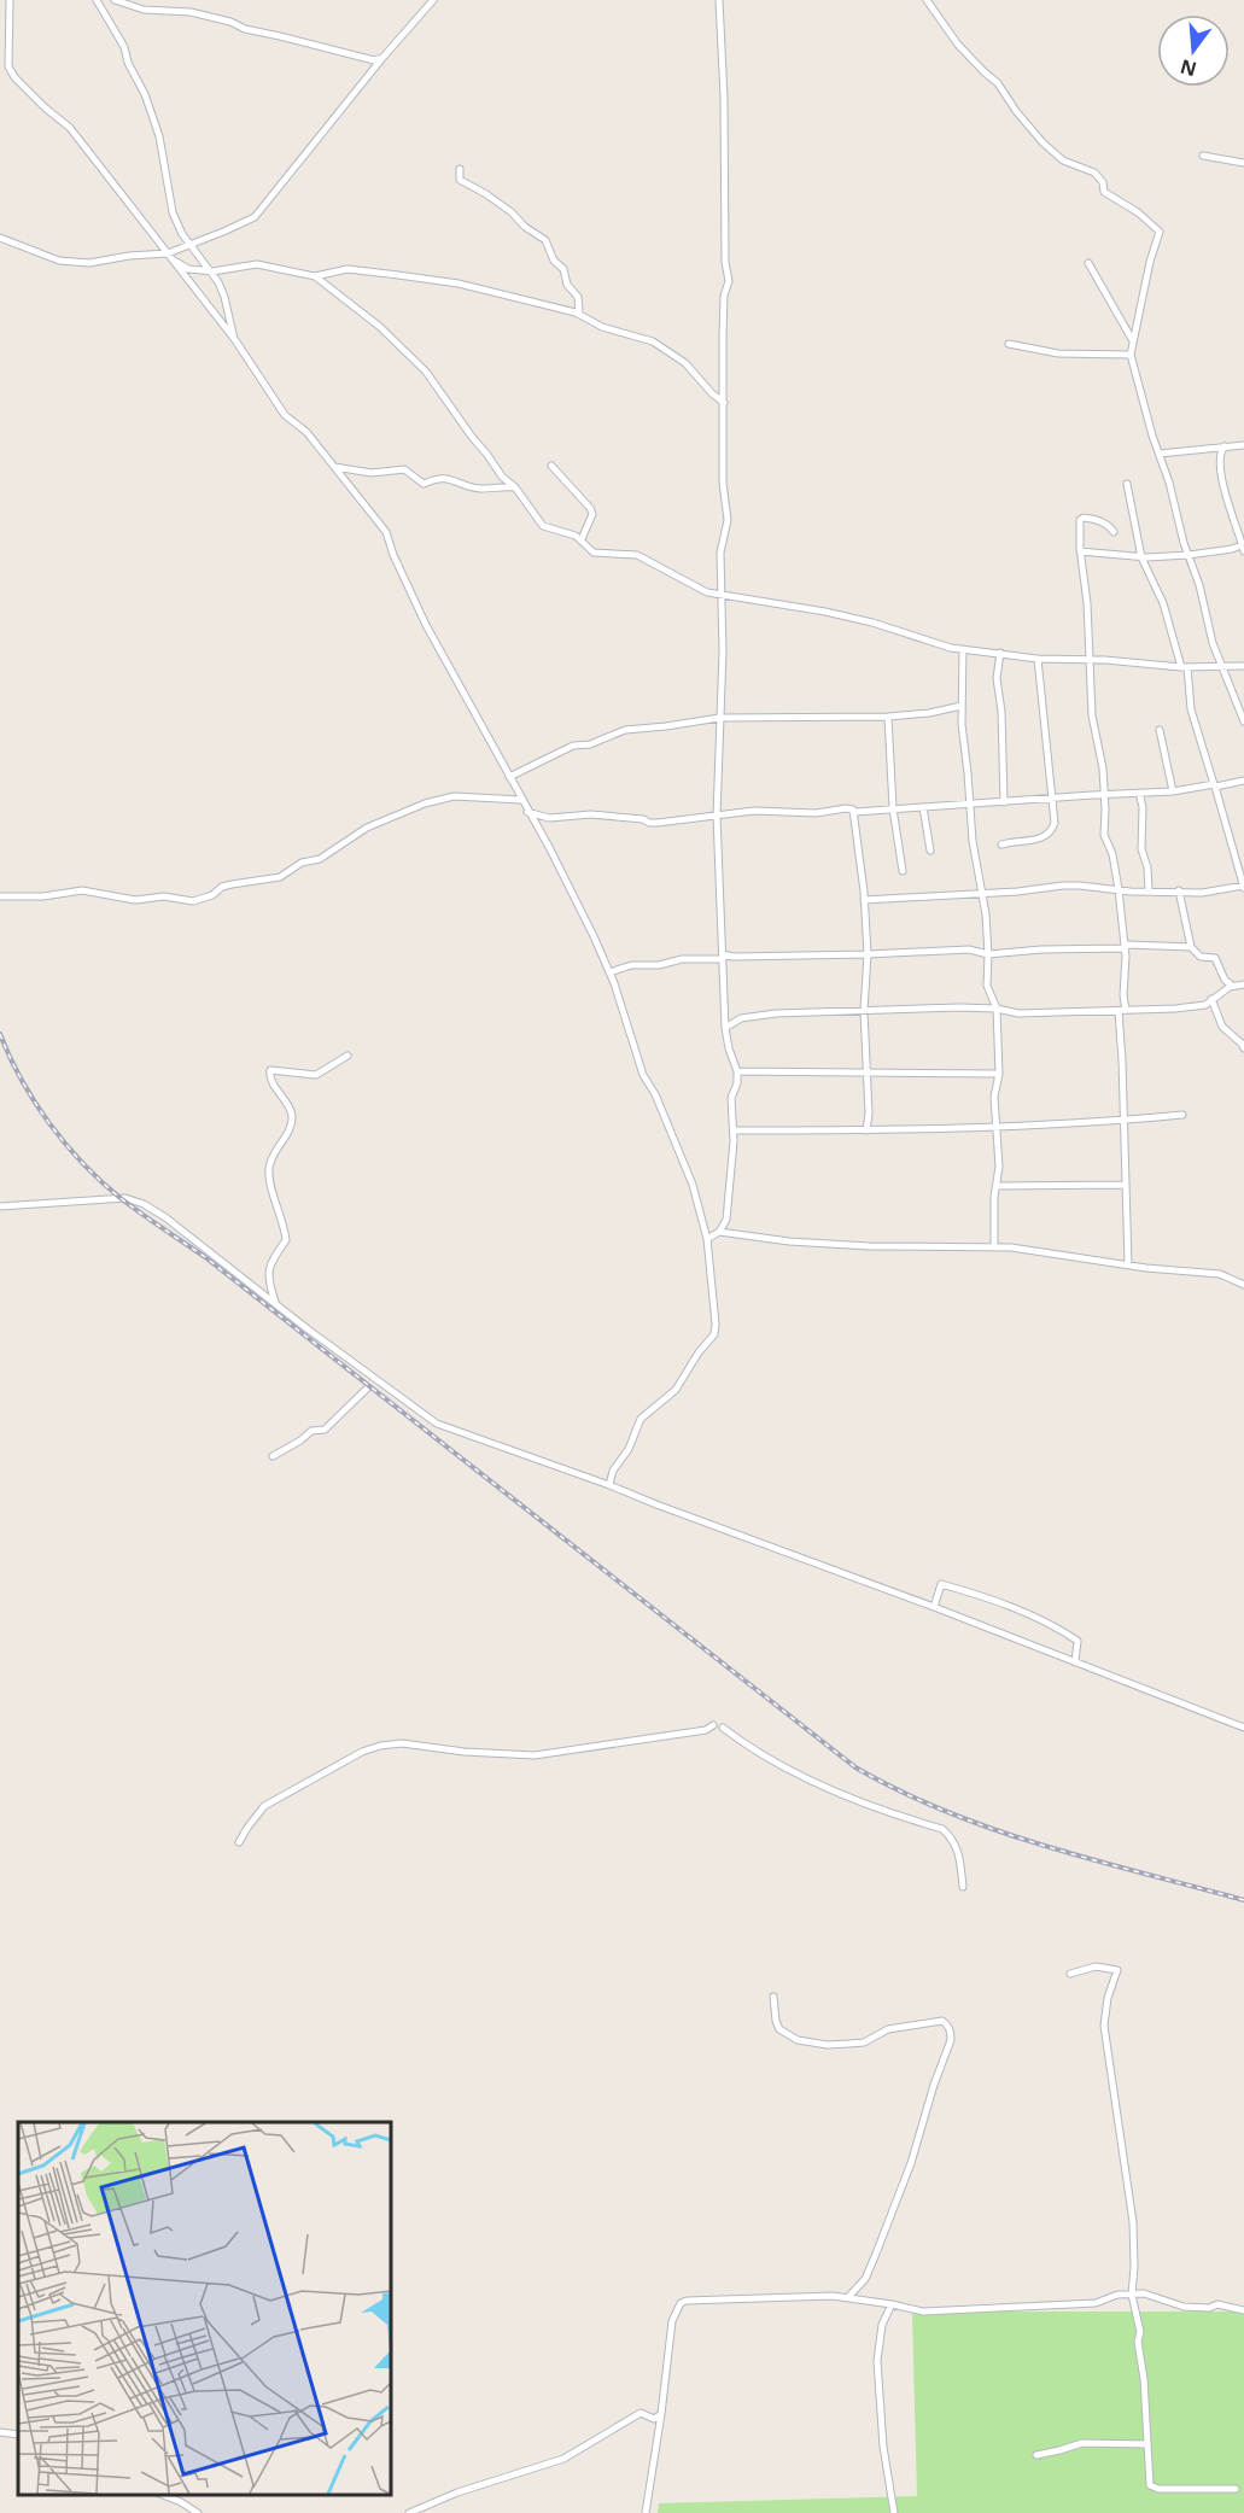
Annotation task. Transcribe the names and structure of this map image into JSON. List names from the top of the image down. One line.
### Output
{"north":"bottom"}
